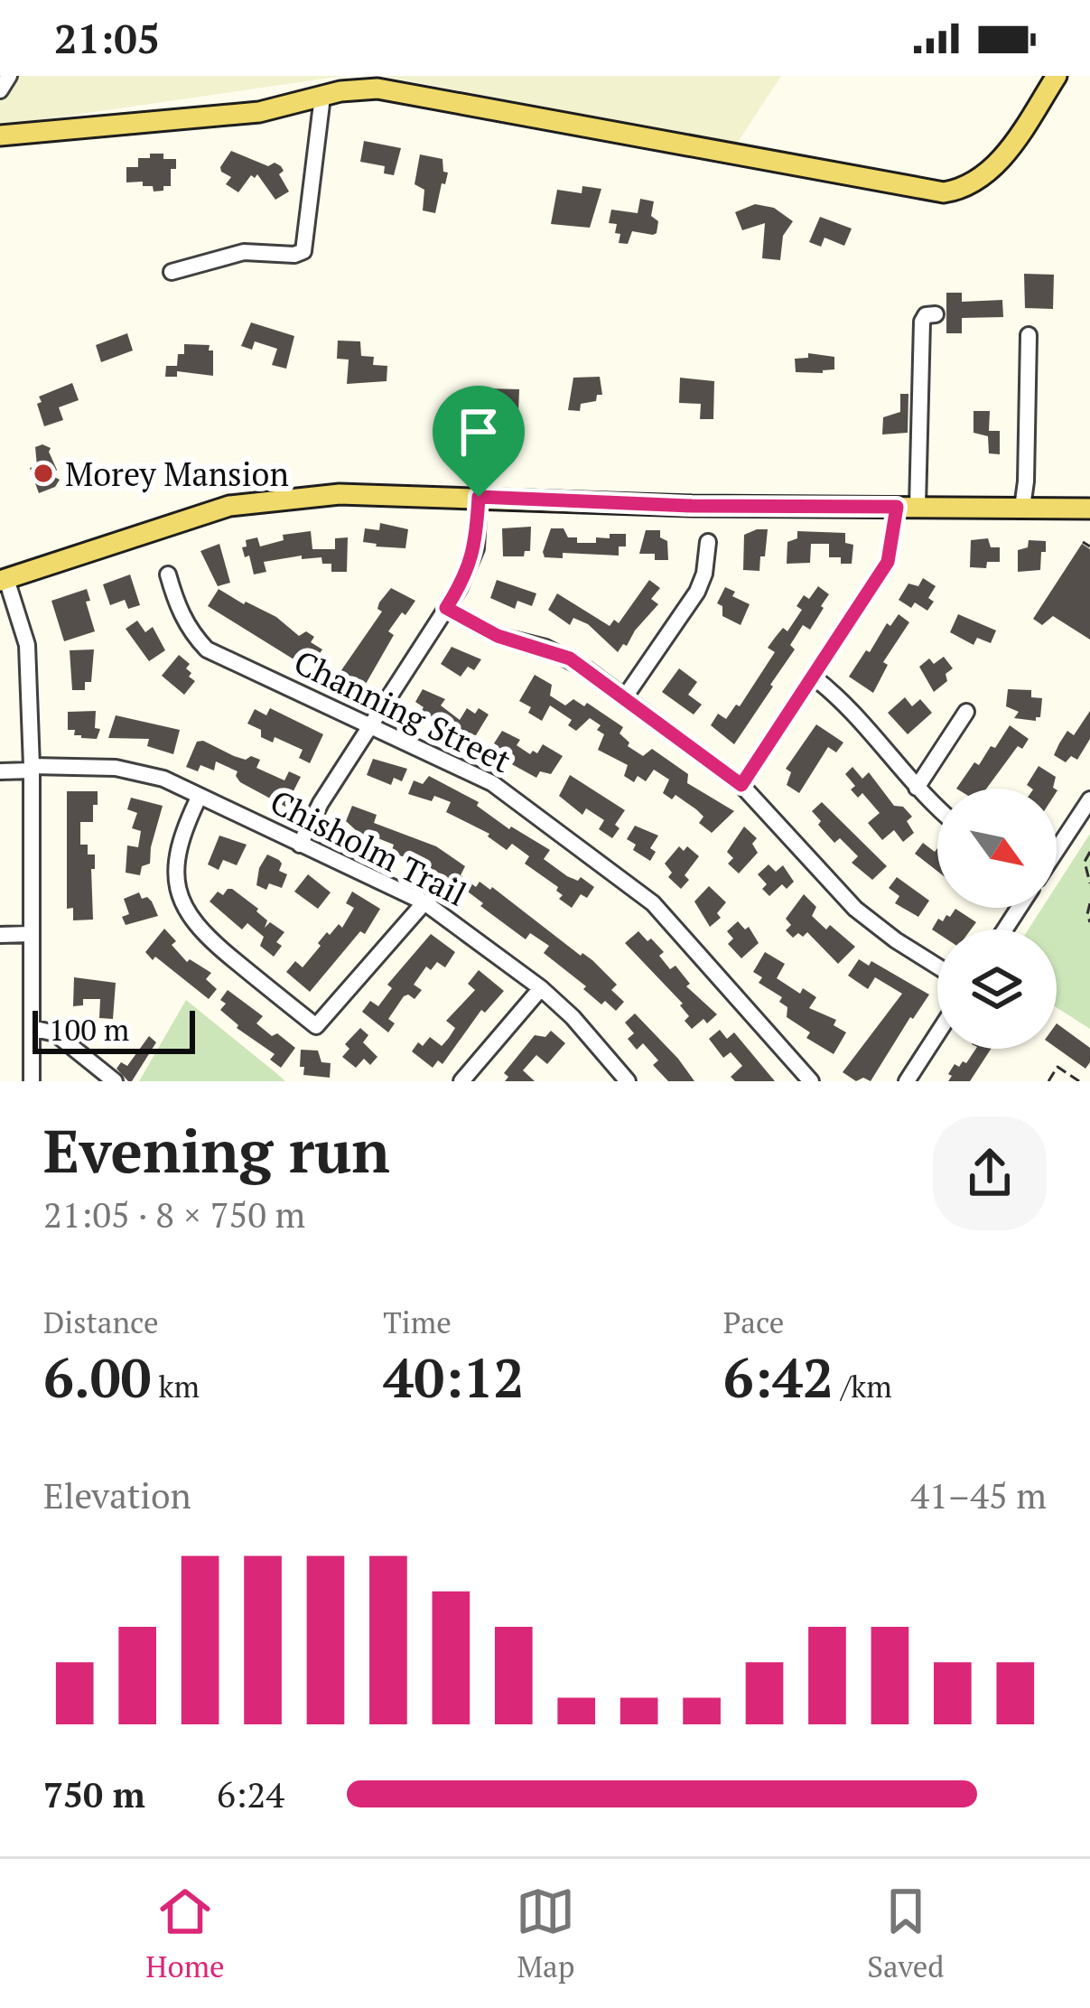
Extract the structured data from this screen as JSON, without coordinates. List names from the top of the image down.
{
  "streets": {
    "street": ["Channing Street", "Chisholm Trail"]
  },
  "places": ["Morey Mansion"],
  "scale_bar": "100 m",
  "north": "bottom right",
  "page": {
    "status": "21:05",
    "scale": "100 m",
    "heading": ["Evening run", "21:05 · 8 × 750 m"],
    "stats": [
      ["Distance", "6.00 km"],
      ["Time", "40:12"],
      ["Pace", "6:42 /km"]
    ],
    "chart": ["Elevation", "41–45 m"],
    "list": [
      {
        "name": "750 m",
        "note": "6:24"
      }
    ],
    "tabs": ["Home", "Map", "Saved"]
  }
}
